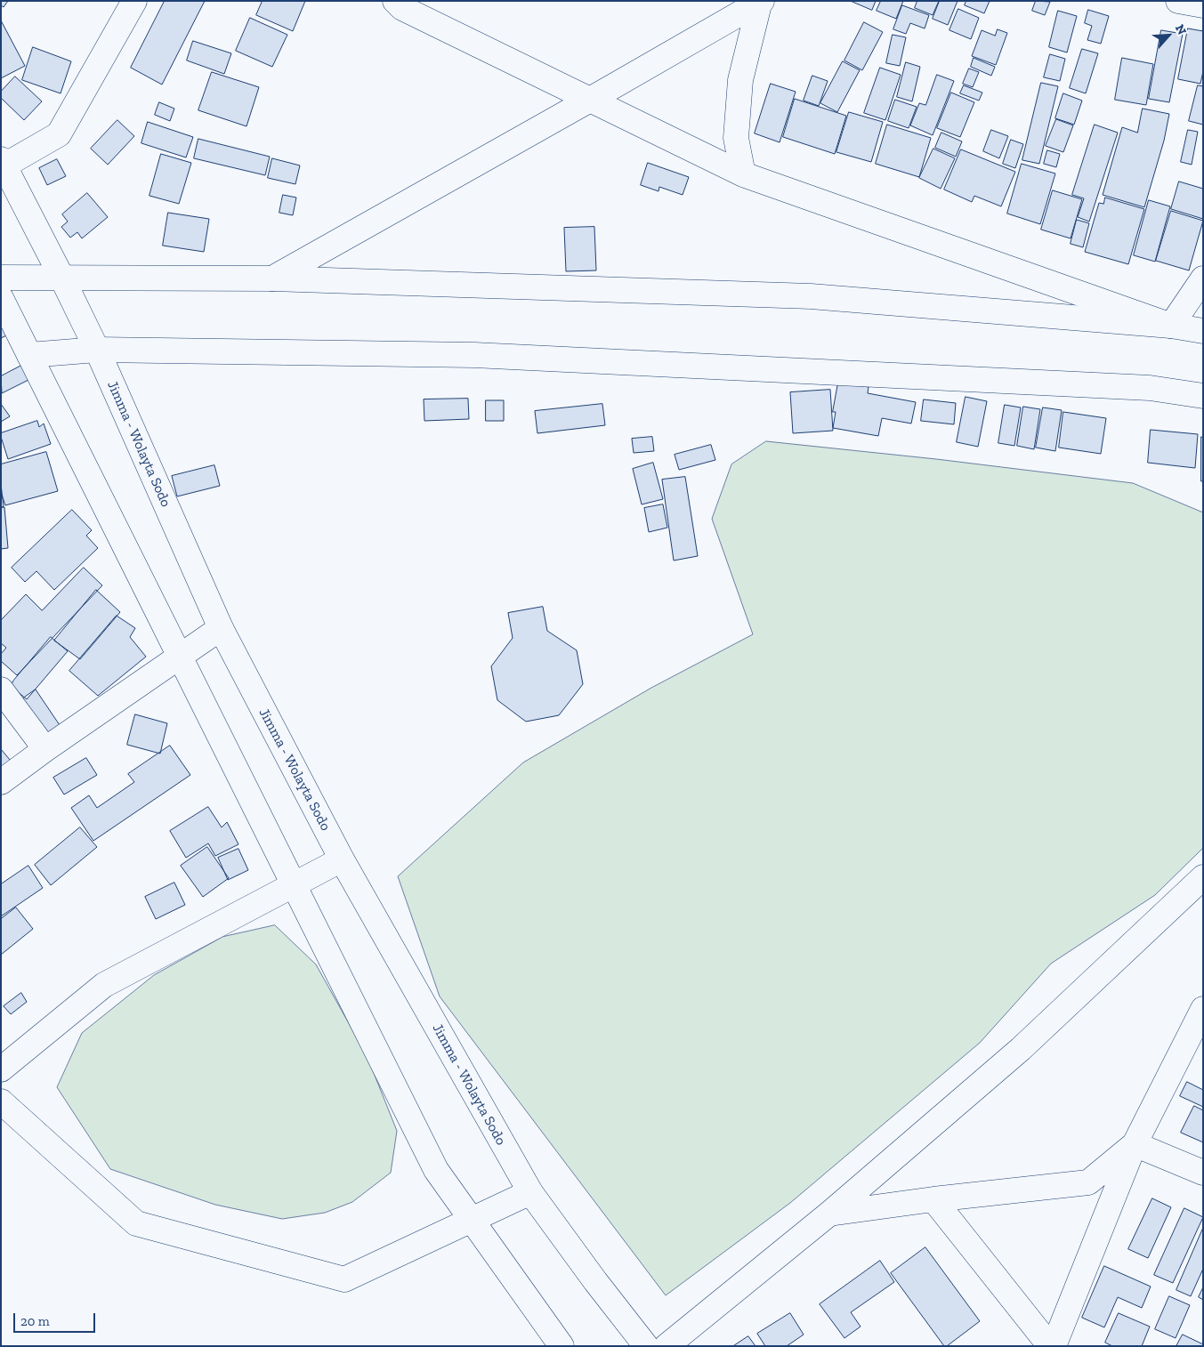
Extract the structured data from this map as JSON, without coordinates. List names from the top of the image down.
{
  "streets": {
    "main road": ["Jimma - Wolayta Sodo"]
  },
  "scale_bar": "20 m",
  "north": "top right"
}
